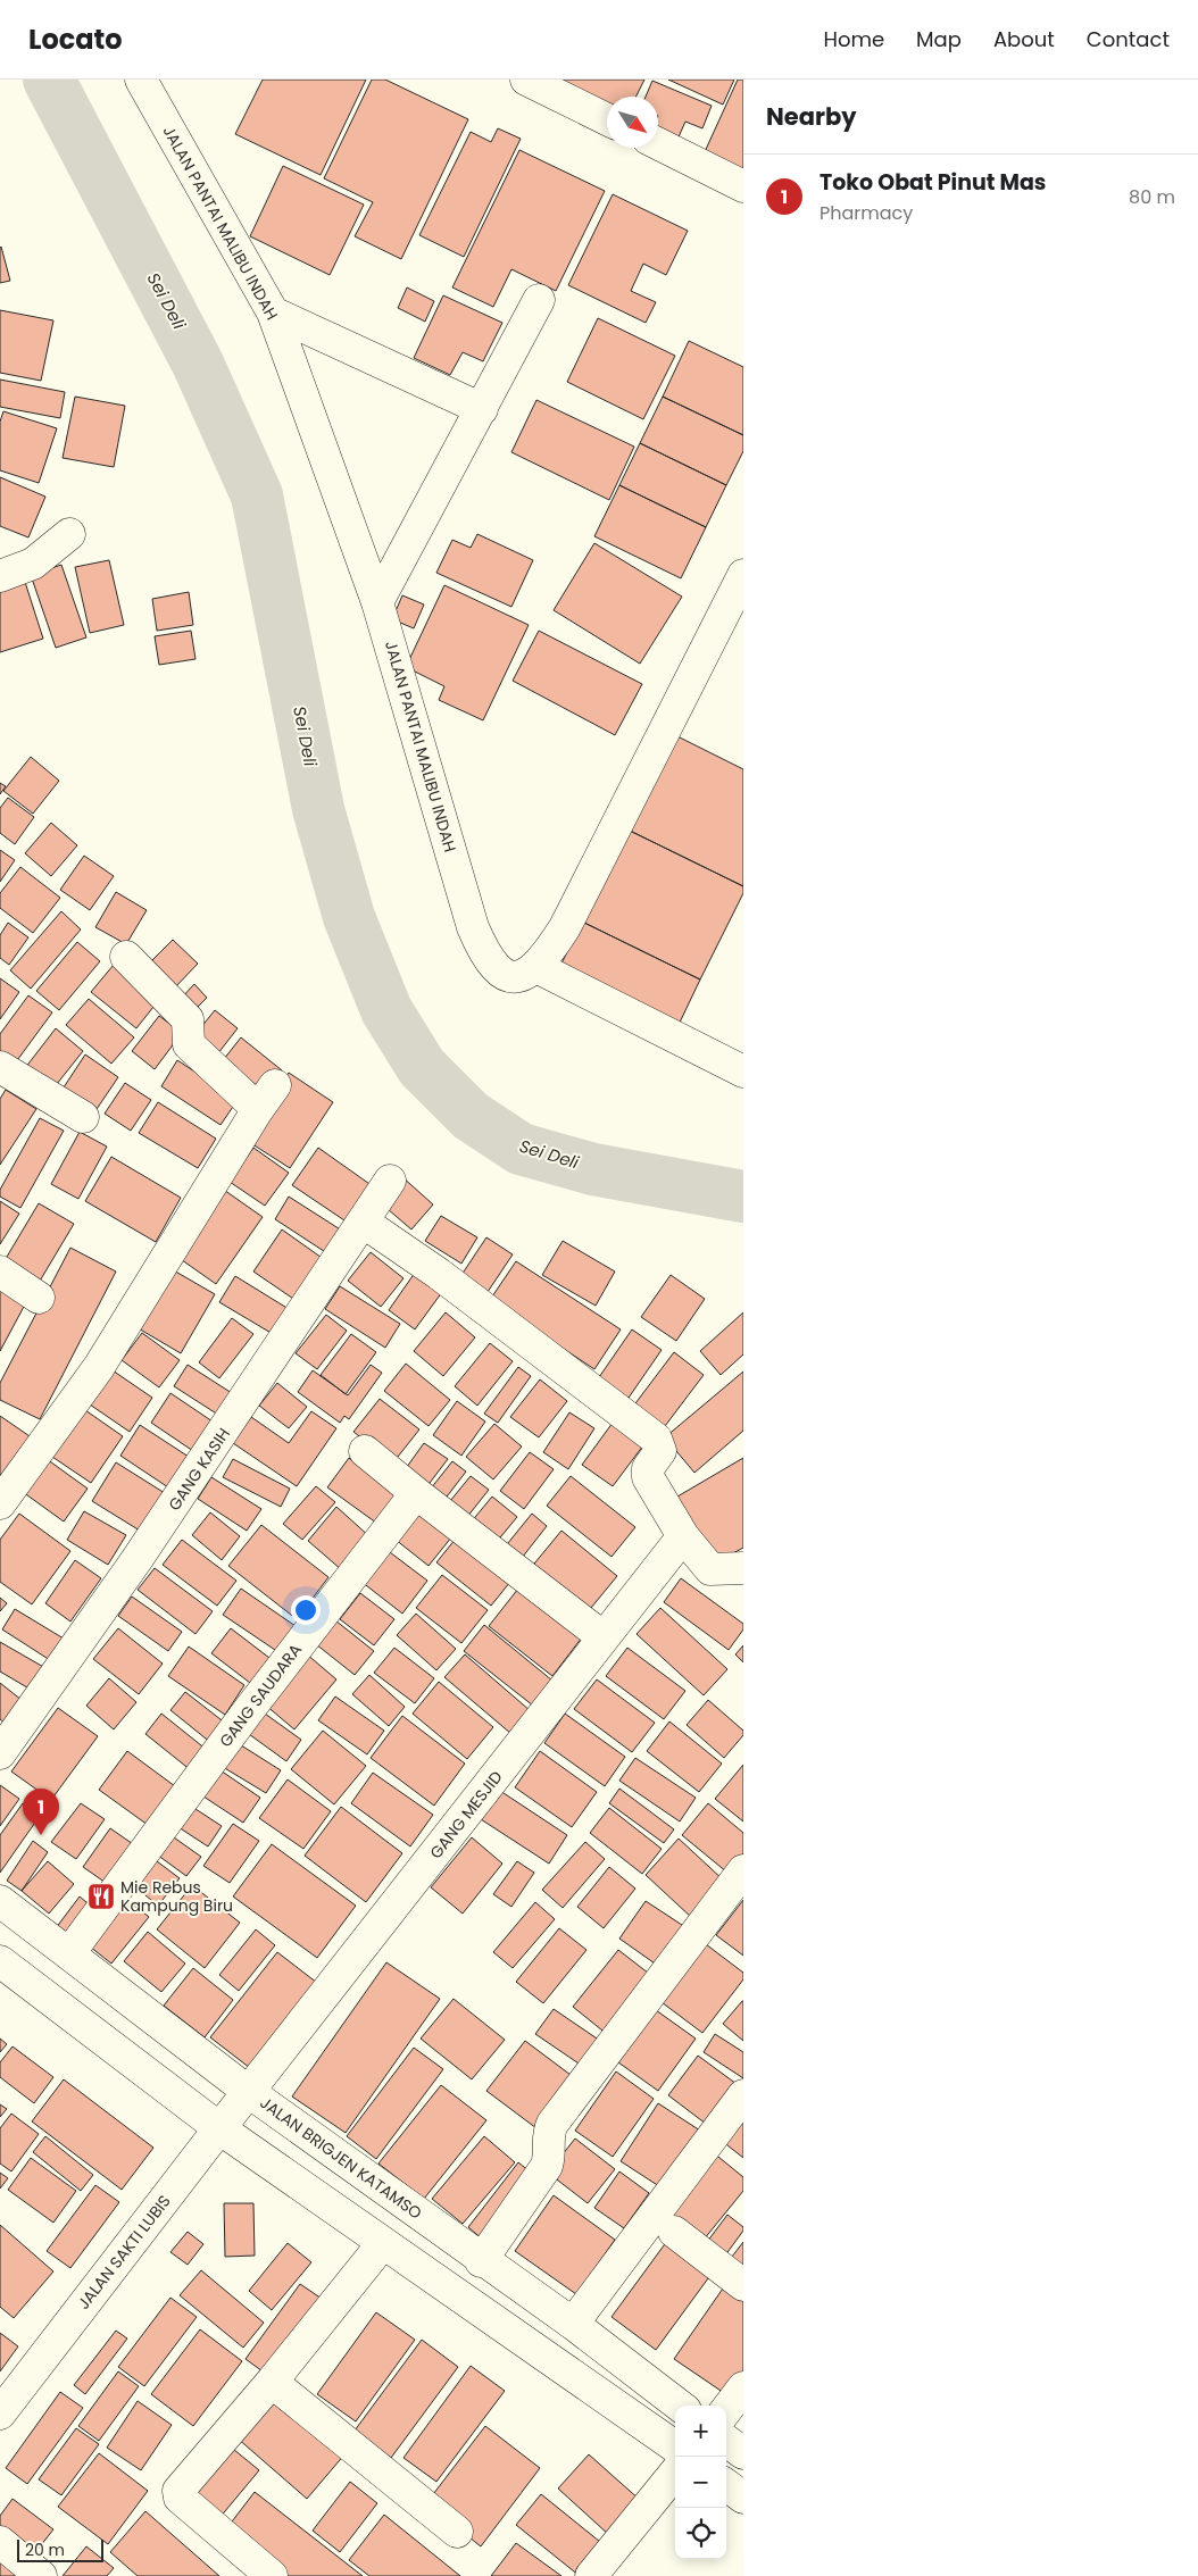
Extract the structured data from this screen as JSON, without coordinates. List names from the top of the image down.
{
  "streets": {
    "street": [
      "JALAN PANTAI MALIBU INDAH",
      "GANG KASIH",
      "GANG SAUDARA",
      "GANG MESJID",
      "JALAN BRIGJEN KATAMSO",
      "JALAN SAKTI LUBIS"
    ]
  },
  "crossings": [
    ["GANG SAUDARA", "JALAN BRIGJEN KATAMSO"],
    ["GANG MESJID", "JALAN BRIGJEN KATAMSO"],
    ["GANG MESJID", "JALAN SAKTI LUBIS"],
    ["JALAN BRIGJEN KATAMSO", "JALAN SAKTI LUBIS"]
  ],
  "water": ["Sei Deli"],
  "places": {
    "restaurant": ["Mie Rebus Kampung Biru"]
  },
  "scale_bar": "20 m",
  "north": "bottom right",
  "page": {
    "header": "Locato",
    "nav": [
      "Home",
      "Map",
      "About",
      "Contact"
    ],
    "heading": "Nearby",
    "list": [
      {
        "mark": "1",
        "name": "Toko Obat Pinut Mas",
        "note": "Pharmacy",
        "value": "80 m"
      }
    ],
    "pins": "1",
    "map_buttons": ["+", "−"],
    "scale": "20 m"
  }
}
